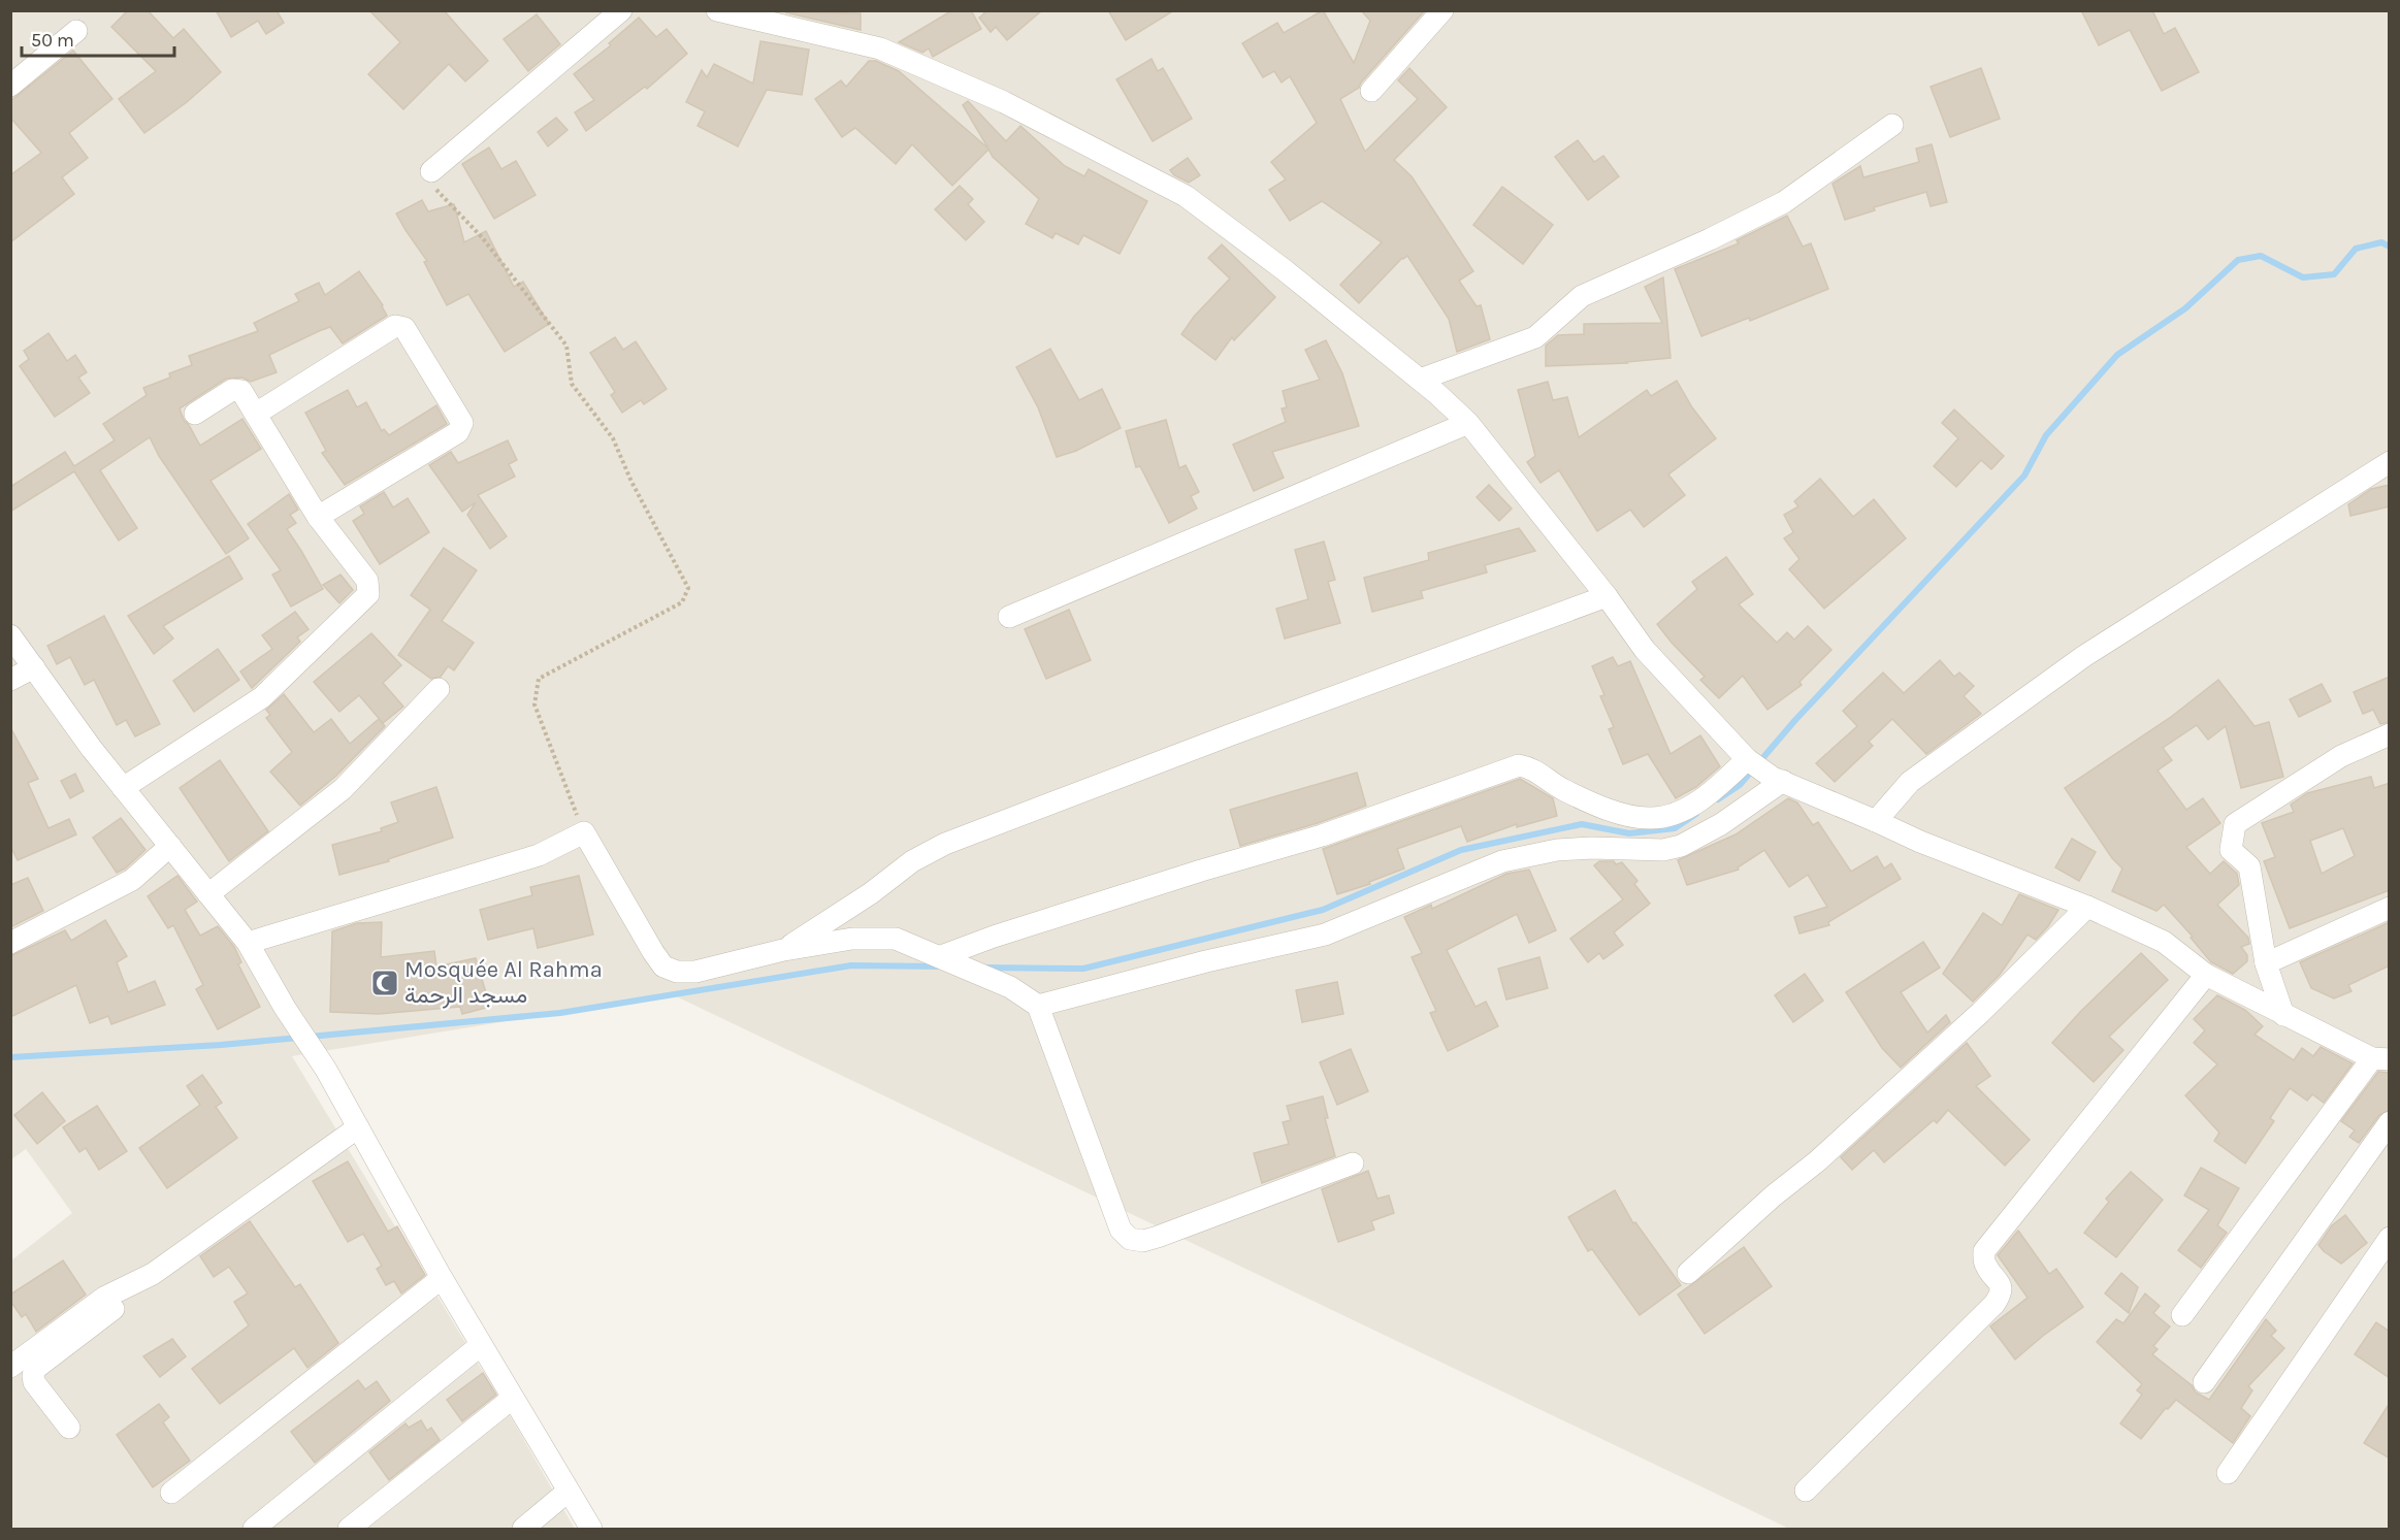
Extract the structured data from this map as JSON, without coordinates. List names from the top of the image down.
{
  "places": {
    "mosque": ["Mosquée Al Rahma مسجد الرحمة"]
  },
  "scale_bar": "50 m"
}
